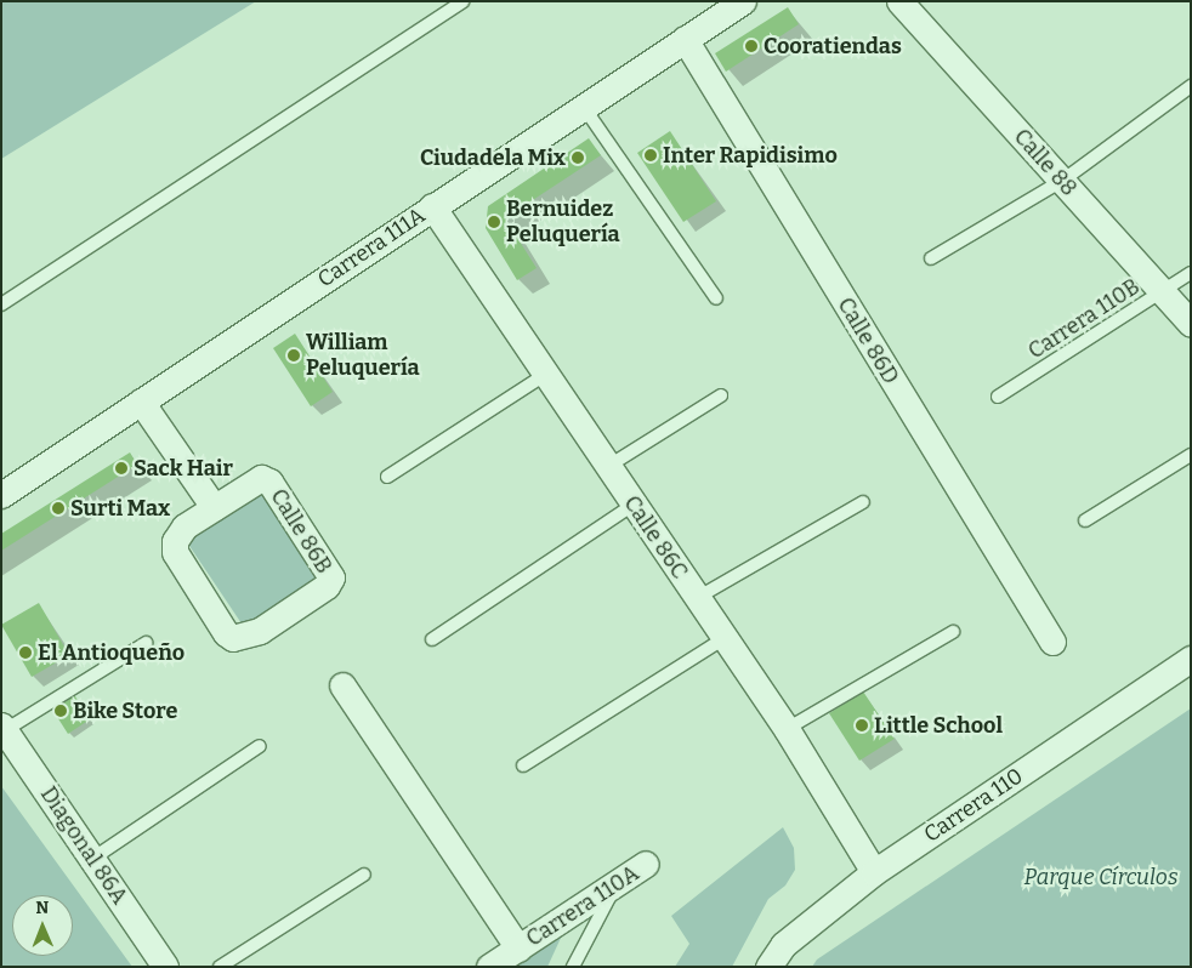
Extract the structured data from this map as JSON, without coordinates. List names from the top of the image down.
{
  "streets": {
    "street": [
      "Calle 88",
      "Carrera 111A",
      "Calle 86D",
      "Calle 86B",
      "Calle 86C",
      "Carrera 110",
      "Diagonal 86A",
      "Carrera 110A"
    ],
    "lane": ["Carrera 110B"]
  },
  "crossings": [
    ["Calle 88", "Carrera 110B"],
    ["Carrera 111A", "Calle 86D"],
    ["Carrera 111A", "Calle 86C"],
    ["Calle 86C", "Carrera 110"]
  ],
  "parks": ["Parque Círculos"],
  "places": [
    "Cooratiendas",
    "Inter Rapidisimo",
    "Ciudadela Mix",
    "Bernuidez Peluquería",
    "William Peluquería",
    "Sack Hair",
    "Surti Max",
    "El Antioqueño",
    "Bike Store",
    "Little School"
  ],
  "north": "top"
}
